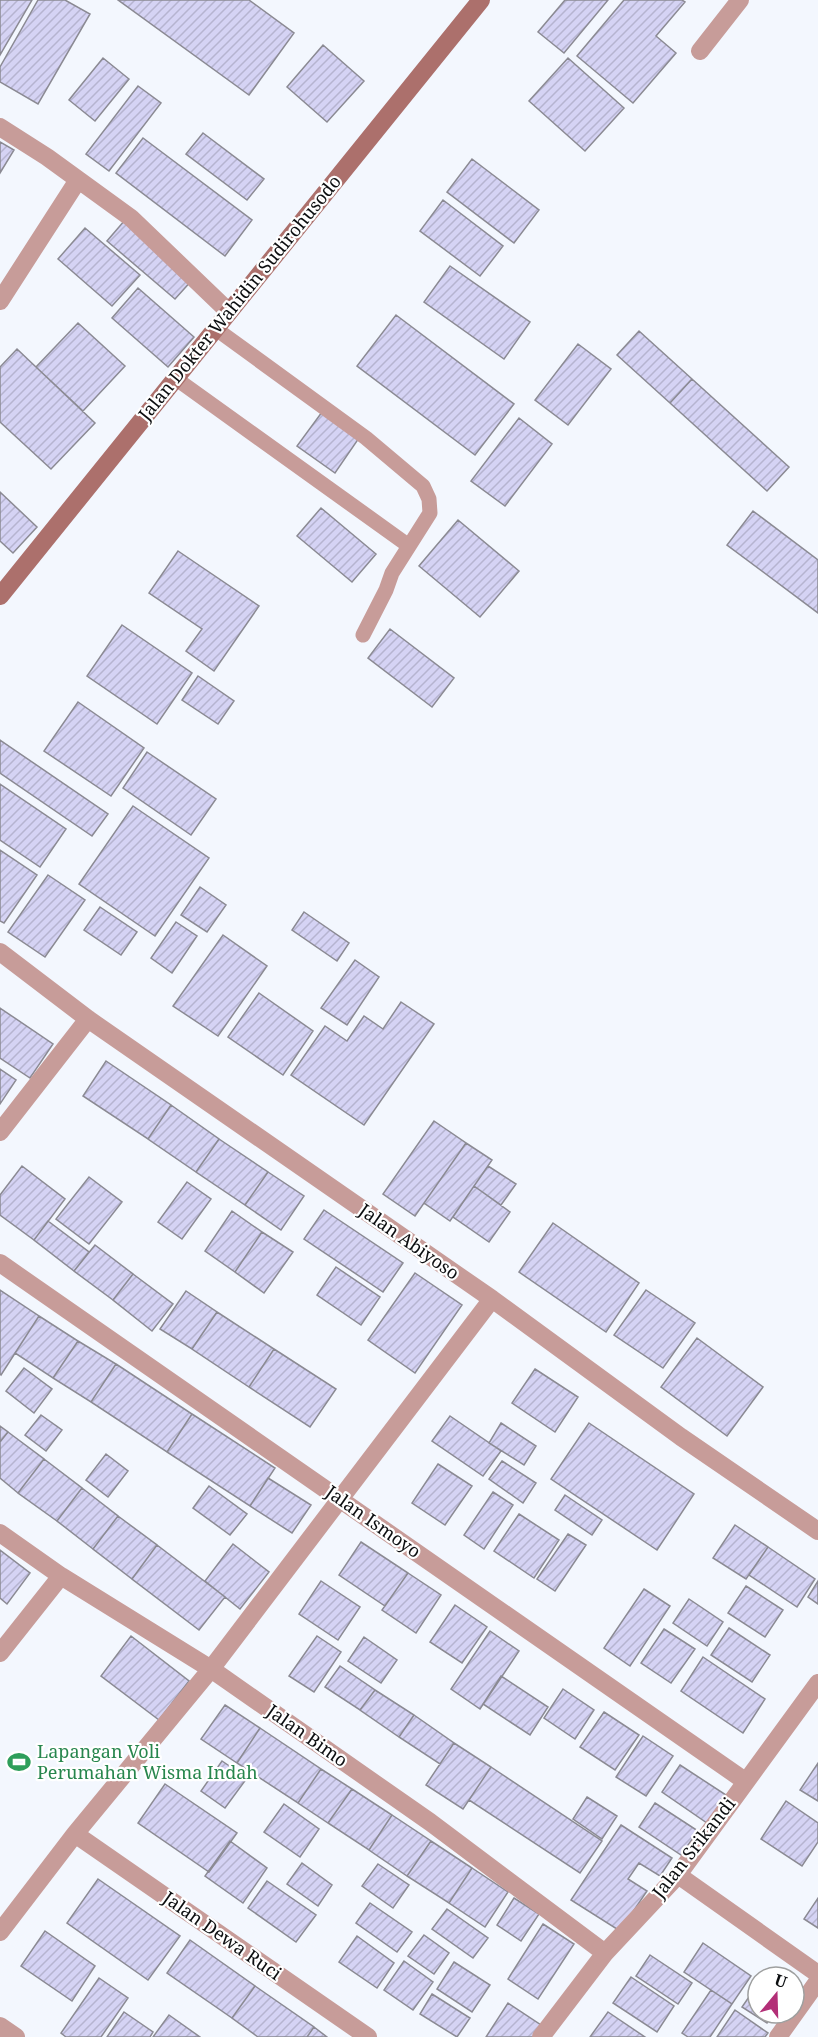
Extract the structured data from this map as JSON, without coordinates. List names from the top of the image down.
{
  "streets": {
    "main road": ["Jalan Dokter Wahidin Sudirohusodo"],
    "street": [
      "Jalan Abiyoso",
      "Jalan Ismoyo",
      "Jalan Bimo",
      "Jalan Srikandi",
      "Jalan Dewa Ruci"
    ]
  },
  "crossings": [
    ["Jalan Ismoyo", "Jalan Srikandi"],
    ["Jalan Bimo", "Jalan Srikandi"]
  ],
  "places": {
    "sports": ["Lapangan Voli Perumahan Wisma Indah"]
  },
  "north": "top"
}
